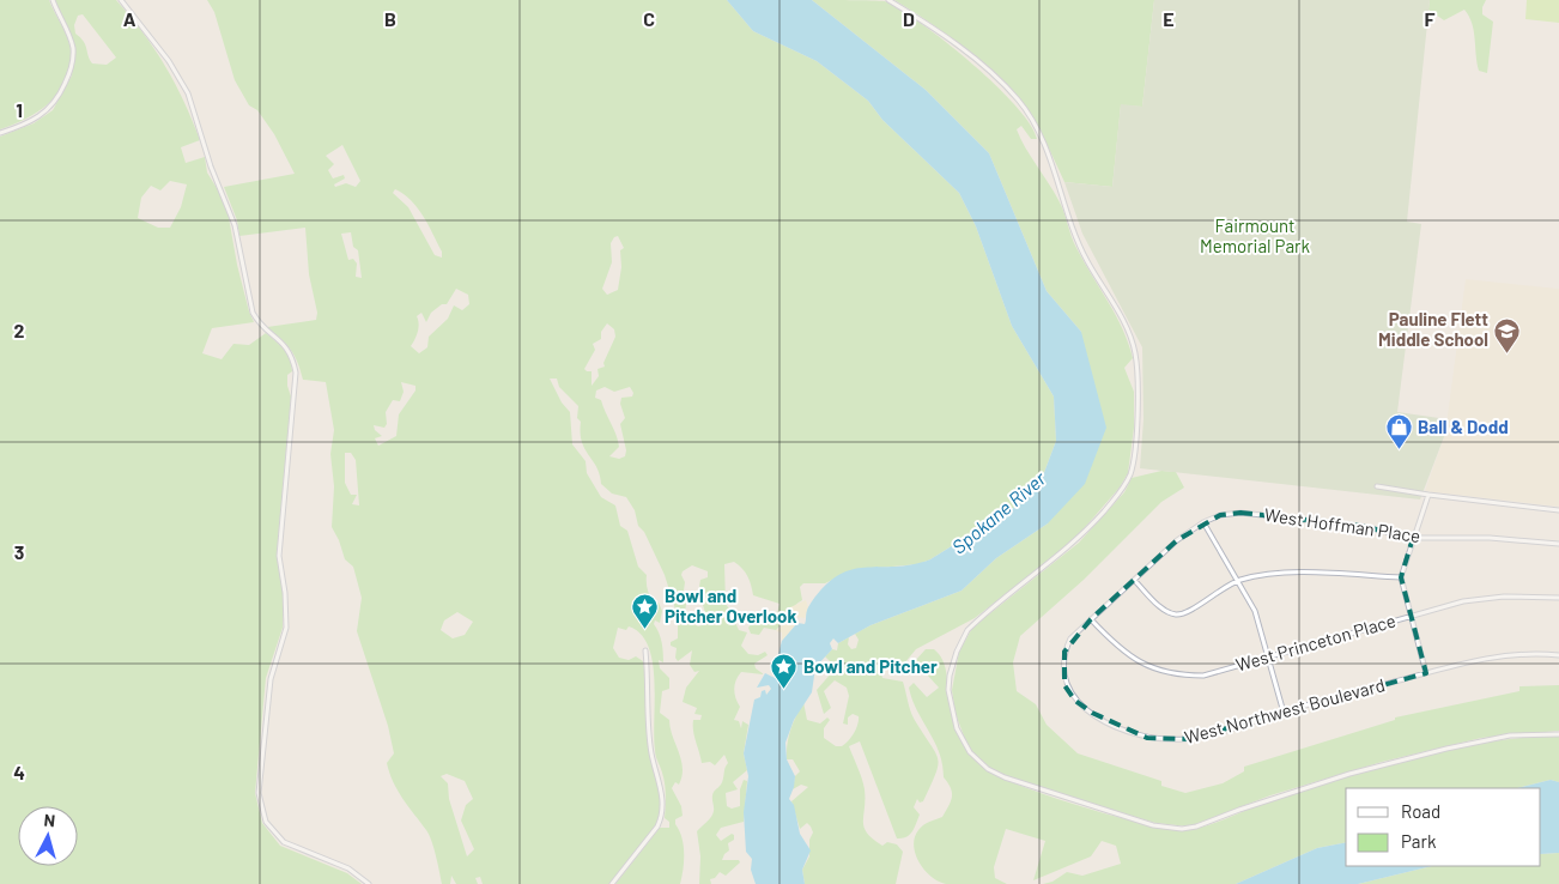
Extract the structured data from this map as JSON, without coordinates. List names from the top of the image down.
{
  "streets": {
    "street": ["West Hoffman Place", "West Princeton Place", "West Northwest Boulevard"]
  },
  "crossings": [
    ["West Hoffman Place", "West Princeton Place"],
    ["West Hoffman Place", "West Northwest Boulevard"],
    ["West Princeton Place", "West Northwest Boulevard"]
  ],
  "water": ["Spokane River"],
  "parks": ["Fairmount Memorial Park"],
  "places": {
    "school or university": ["Pauline Flett Middle School"],
    "shop": ["Ball & Dodd"],
    "place": ["Bowl and Pitcher Overlook", "Bowl and Pitcher"]
  },
  "legend": ["Road", "Park"],
  "north": "top",
  "grid": {
    "columns": [
      "A",
      "B",
      "C",
      "D",
      "E",
      "F"
    ],
    "rows": [
      "1",
      "2",
      "3",
      "4"
    ]
  }
}
